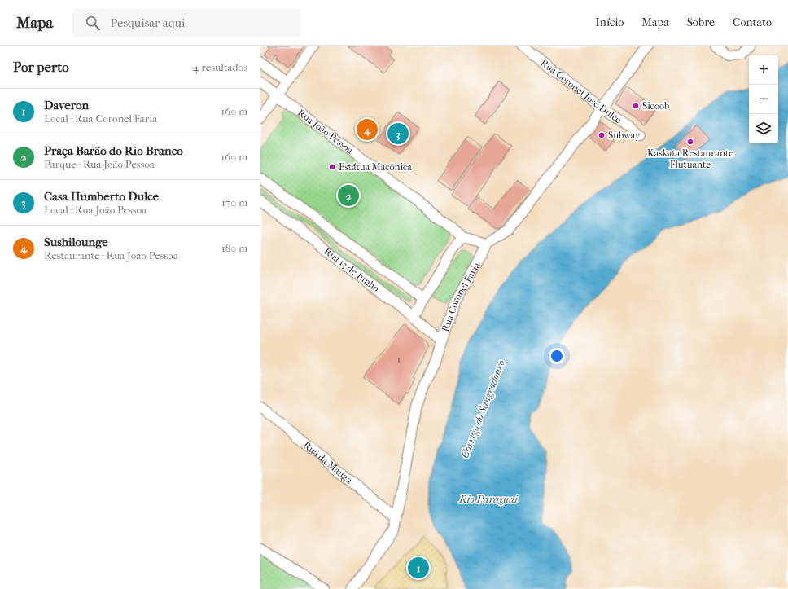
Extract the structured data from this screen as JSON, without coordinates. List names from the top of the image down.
{
  "streets": {
    "street": [
      "Rua Coronel José Dulce",
      "Rua João Pessoa",
      "Rua 13 de Junho",
      "Rua Coronel Faria",
      "Rua da Manga"
    ]
  },
  "crossings": [
    ["Rua João Pessoa", "Rua Coronel Faria"],
    ["Rua 13 de Junho", "Rua Coronel Faria"],
    ["Rua Coronel Faria", "Rua da Manga"]
  ],
  "water": ["Corrego do Sangradouro", "Rio Paraguai"],
  "places": [
    "Sicoob",
    "Subway",
    "Kaskata Restaurante Flutuante",
    "Estátua Macônica"
  ],
  "house_numbers": ["1"],
  "page": {
    "header": "Mapa",
    "search": "Pesquisar aqui",
    "nav": [
      "Início",
      "Mapa",
      "Sobre",
      "Contato"
    ],
    "heading": ["Por perto", "4 resultados"],
    "map_buttons": ["+", "−"],
    "list": [
      {
        "mark": "1",
        "name": "Daveron",
        "note": "Local · Rua Coronel Faria",
        "value": "160 m"
      },
      {
        "mark": "2",
        "name": "Praça Barão do Rio Branco",
        "note": "Parque · Rua João Pessoa",
        "value": "160 m"
      },
      {
        "mark": "3",
        "name": "Casa Humberto Dulce",
        "note": "Local · Rua João Pessoa",
        "value": "170 m"
      },
      {
        "mark": "4",
        "name": "Sushilounge",
        "note": "Restaurante · Rua João Pessoa",
        "value": "180 m"
      }
    ],
    "pins": [
      "4",
      "3",
      "2",
      "1"
    ]
  }
}
